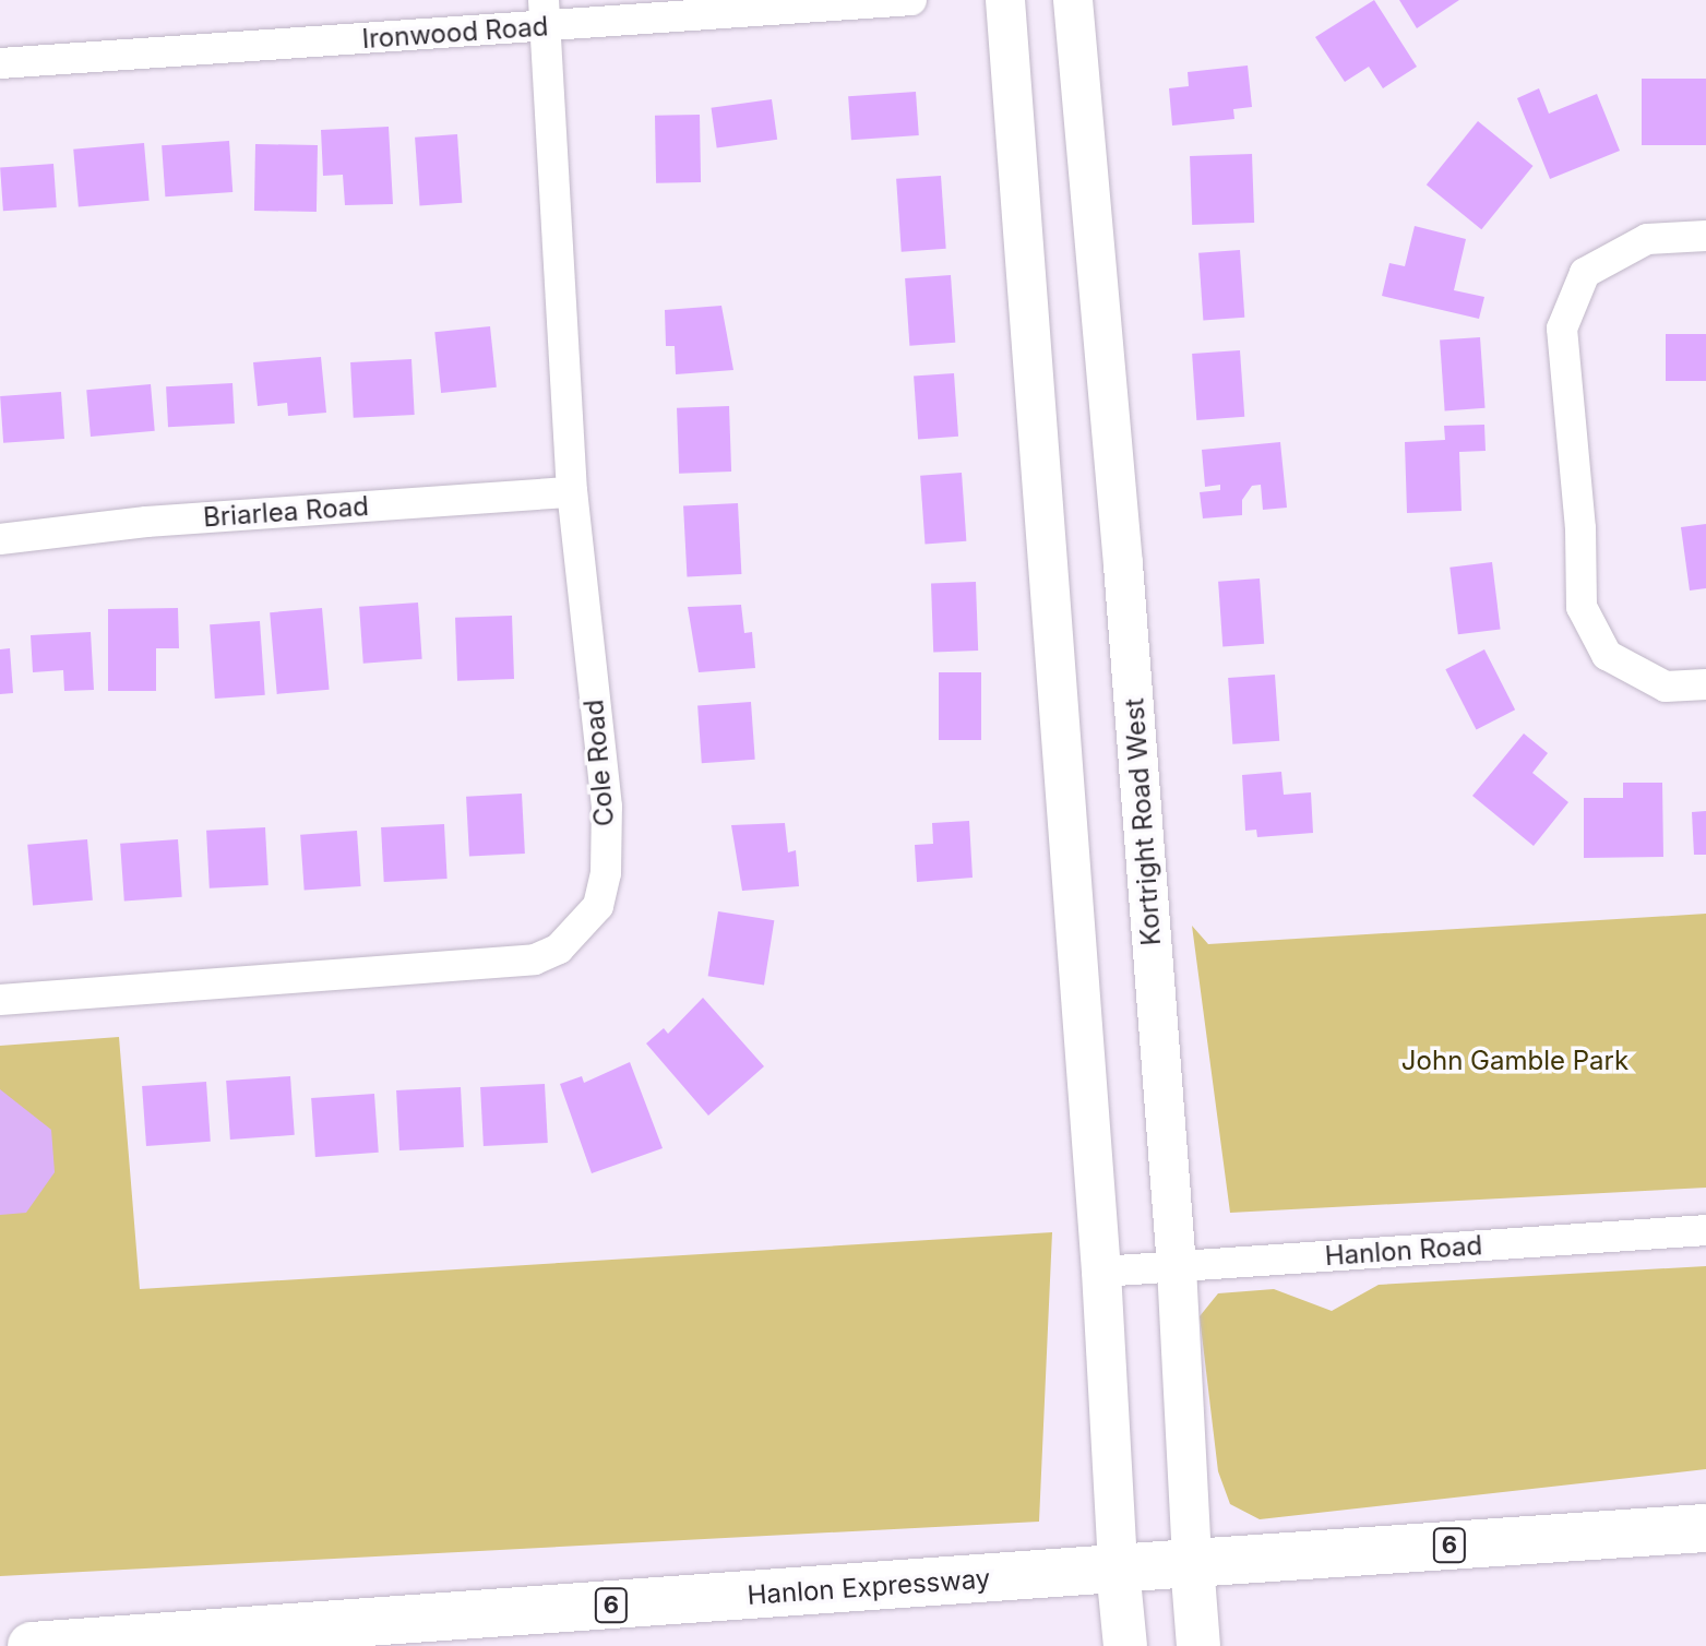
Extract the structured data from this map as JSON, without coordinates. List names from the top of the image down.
{
  "streets": {
    "highway": ["6", "Hanlon Expressway"],
    "main road": ["Kortright Road West"],
    "street": [
      "Ironwood Road",
      "Briarlea Road",
      "Cole Road",
      "Hanlon Road"
    ]
  },
  "crossings": [
    ["Ironwood Road", "Cole Road"],
    ["Briarlea Road", "Cole Road"],
    ["Kortright Road West", "Hanlon Road"],
    ["Kortright Road West", "Hanlon Expressway"]
  ],
  "parks": ["John Gamble Park"]
}
